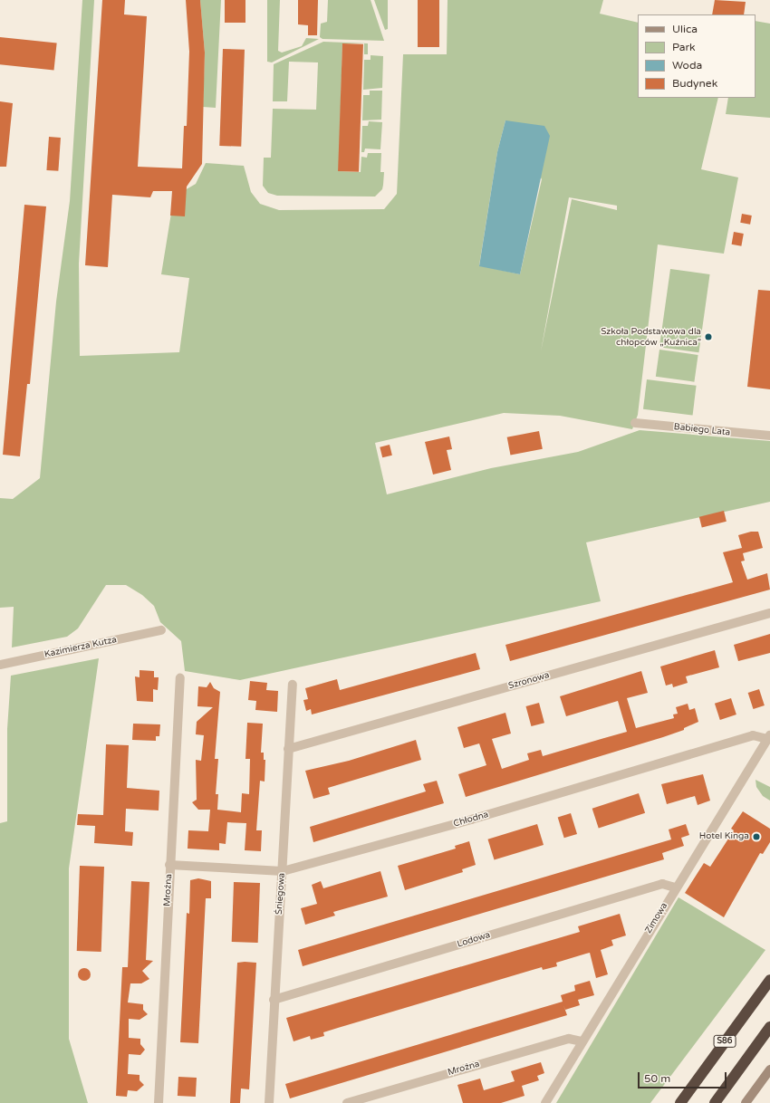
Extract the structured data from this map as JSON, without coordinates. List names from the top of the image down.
{
  "streets": {
    "highway": ["S86"],
    "street": [
      "Babiego Lata",
      "Kazimierza Kutza",
      "Szronowa",
      "Chłodna",
      "Mroźna",
      "Śniegowa",
      "Zimowa",
      "Lodowa"
    ]
  },
  "crossings": [
    ["Szronowa", "Śniegowa"],
    ["Chłodna", "Mroźna"],
    ["Chłodna", "Śniegowa"],
    ["Chłodna", "Zimowa"],
    ["Mroźna", "Zimowa"],
    ["Śniegowa", "Lodowa"],
    ["Zimowa", "Lodowa"]
  ],
  "places": ["Szkoła Podstawowa dla chłopców „Kuźnica”", "Hotel Kinga"],
  "legend": [
    "Ulica",
    "Park",
    "Woda",
    "Budynek"
  ],
  "scale_bar": "50 m"
}
